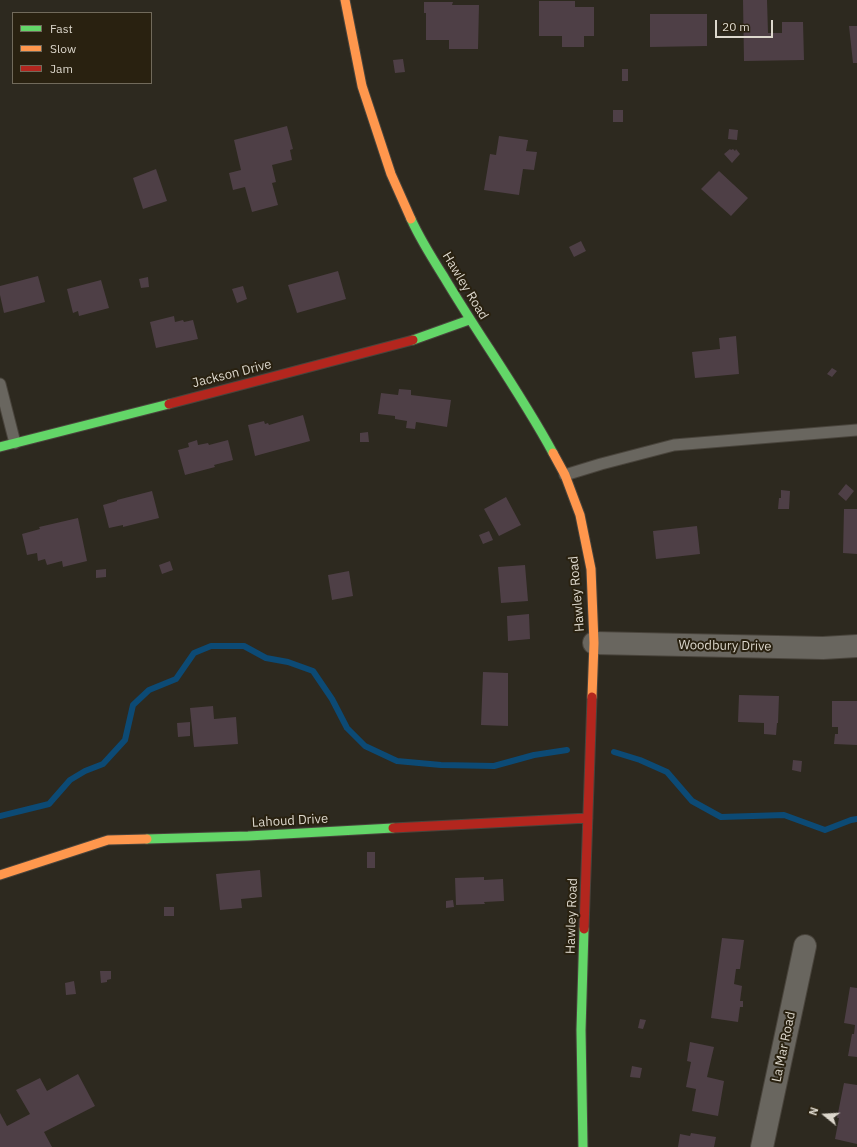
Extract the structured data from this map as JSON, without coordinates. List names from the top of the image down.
{
  "streets": {
    "street": [
      "Hawley Road",
      "Jackson Drive",
      "Woodbury Drive",
      "Lahoud Drive",
      "La Mar Road"
    ]
  },
  "crossings": [
    ["Hawley Road", "Jackson Drive"],
    ["Hawley Road", "Woodbury Drive"],
    ["Hawley Road", "Lahoud Drive"]
  ],
  "legend": ["Fast", "Slow", "Jam"],
  "scale_bar": "20 m",
  "north": "left"
}
